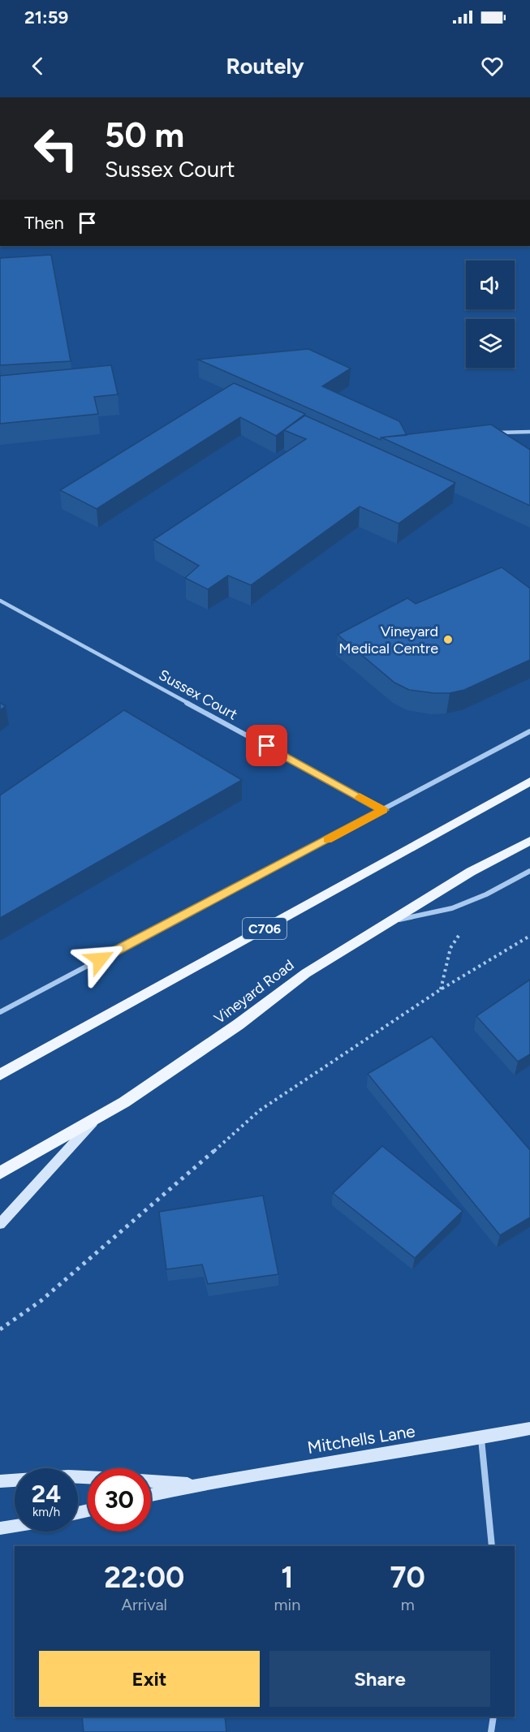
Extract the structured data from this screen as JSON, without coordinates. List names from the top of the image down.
{
  "streets": {
    "main road": ["C706", "Vineyard Road"],
    "street": ["Sussex Court", "Mitchells Lane"]
  },
  "places": ["Vineyard Medical Centre"],
  "page": {
    "status": "21:59",
    "header": "Routely",
    "turn": ["50 m", "Sussex Court"],
    "then": "Then",
    "speed": "24 km/h",
    "limit": "30",
    "eta": [
      "22:00",
      "Arrival",
      "1",
      "min",
      "70",
      "m"
    ],
    "buttons": ["Exit", "Share"]
  }
}
